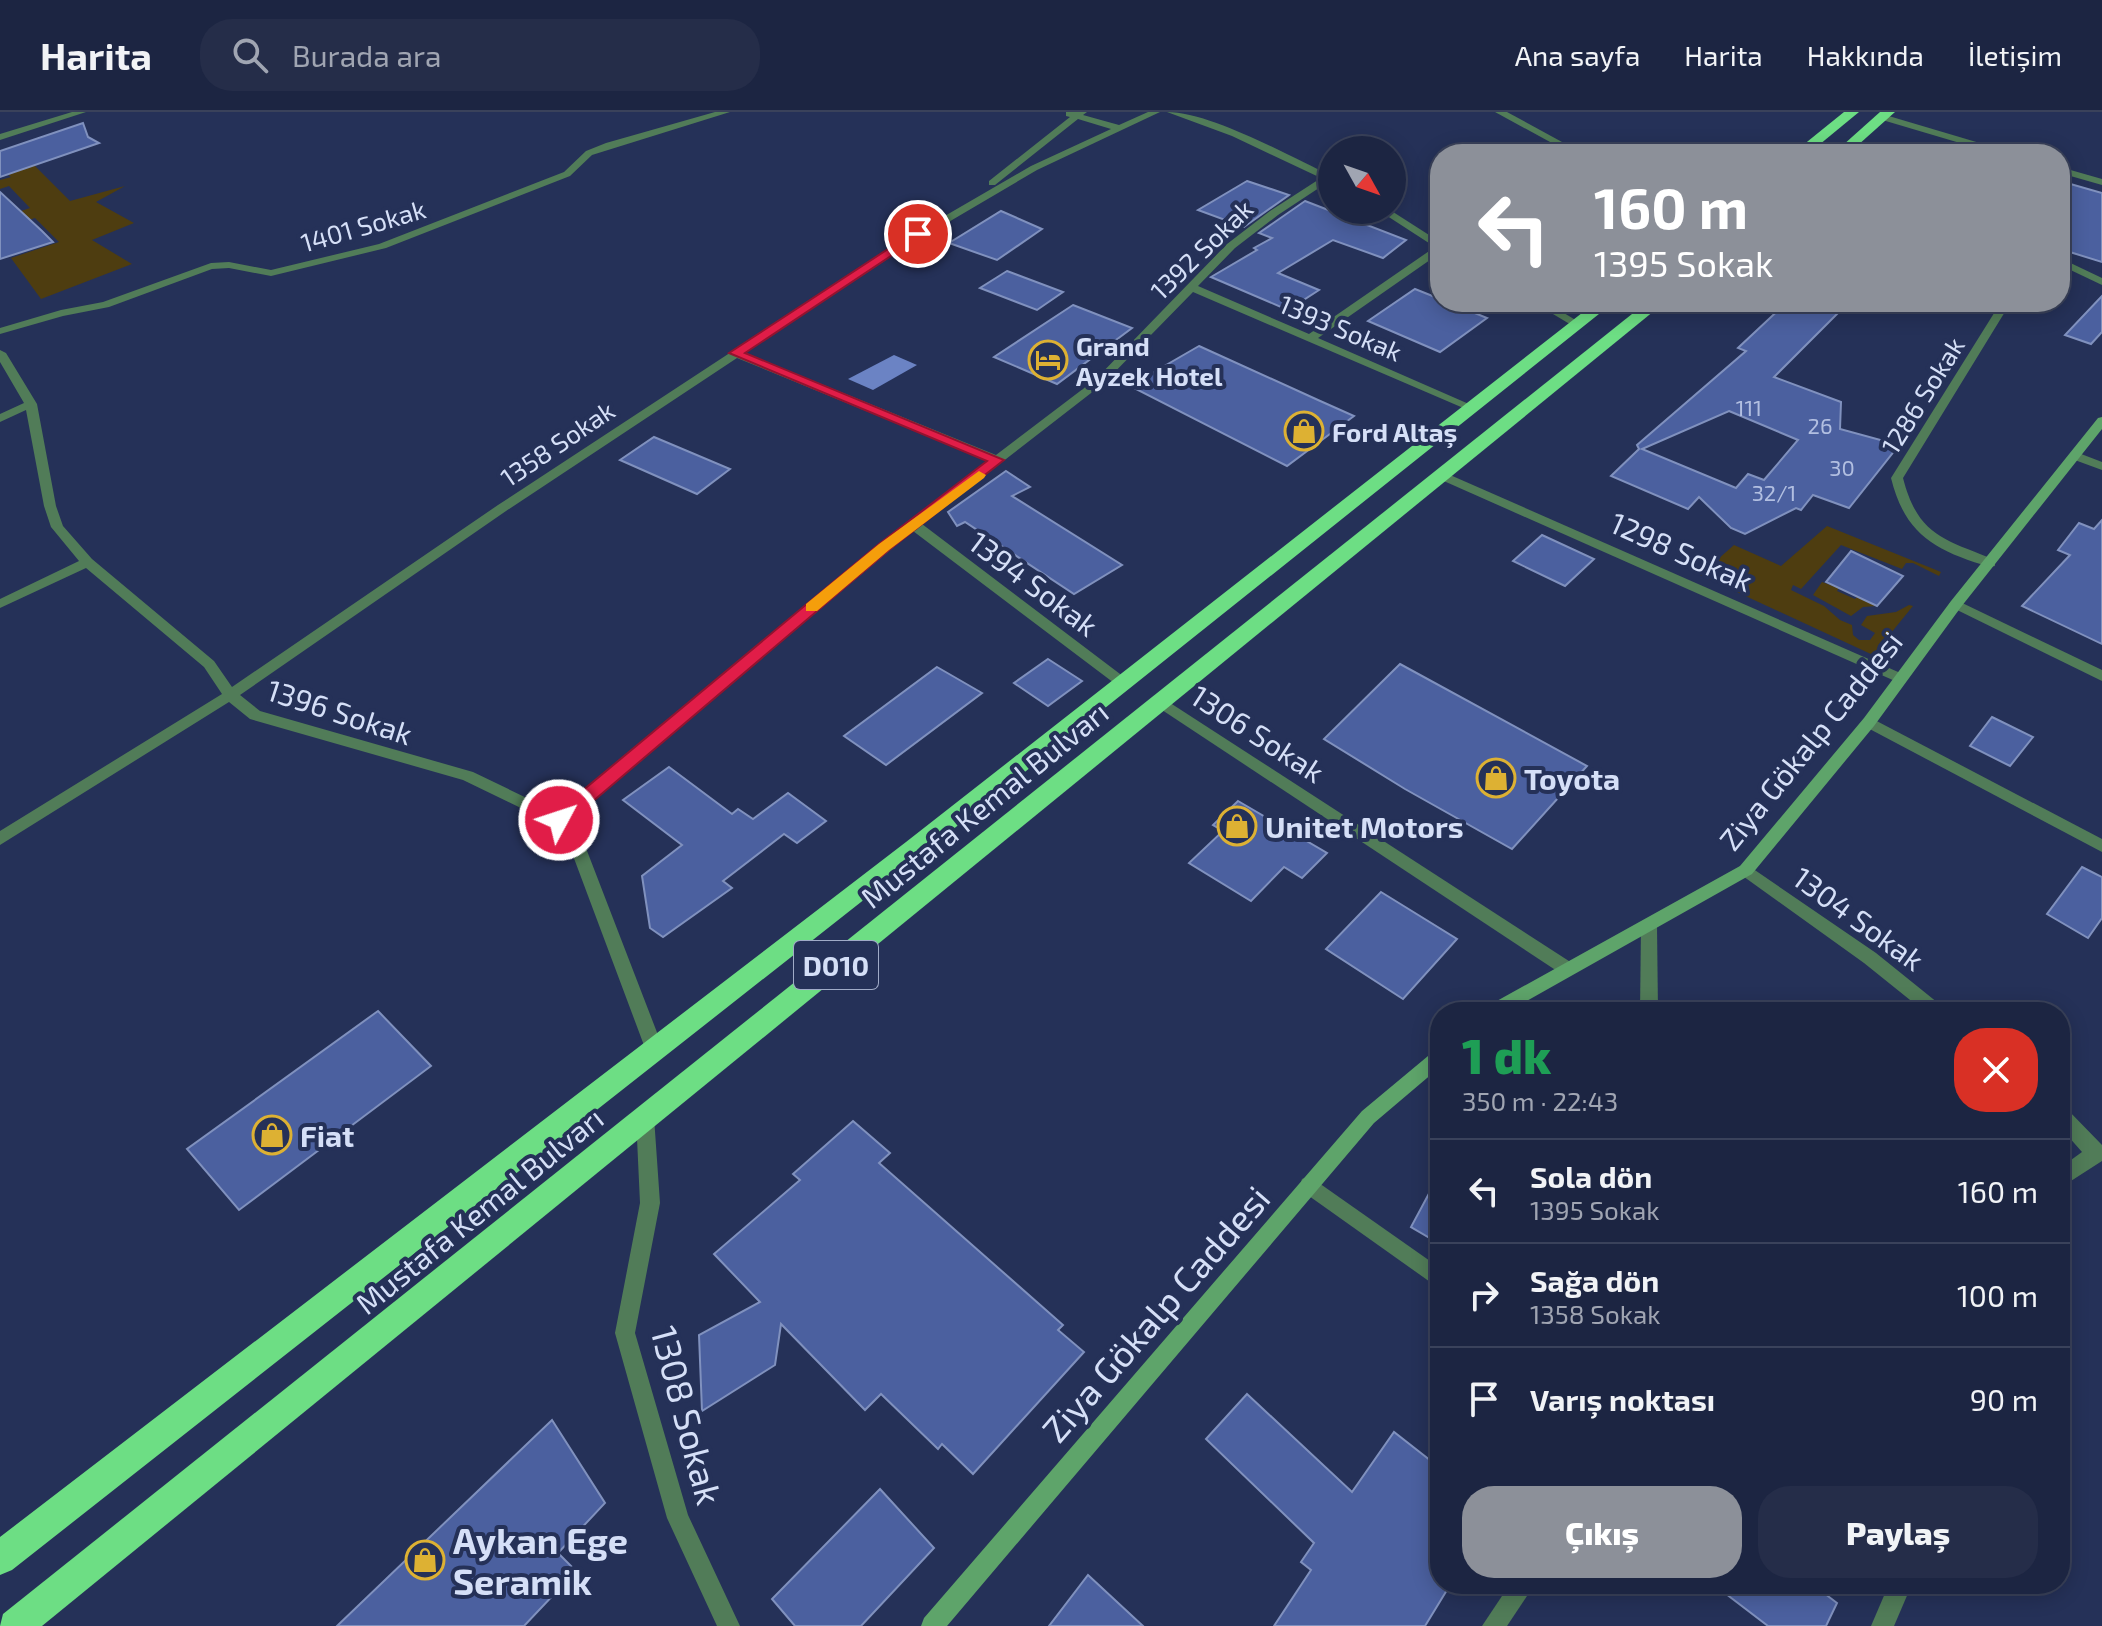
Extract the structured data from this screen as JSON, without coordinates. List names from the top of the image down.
{
  "streets": {
    "highway": ["Mustafa Kemal Bulvarı", "D010"],
    "street": [
      "1401 Sokak",
      "1392 Sokak",
      "1393 Sokak",
      "1286 Sokak",
      "1358 Sokak",
      "1298 Sokak",
      "1394 Sokak",
      "1396 Sokak",
      "1306 Sokak",
      "Ziya Gökalp Caddesi",
      "1304 Sokak",
      "1308 Sokak"
    ]
  },
  "crossings": [
    ["1392 Sokak", "1393 Sokak"],
    ["1392 Sokak", "1394 Sokak"],
    ["1392 Sokak", "1396 Sokak"],
    ["1393 Sokak", "Mustafa Kemal Bulvarı"],
    ["1286 Sokak", "Ziya Gökalp Caddesi"],
    ["1358 Sokak", "1396 Sokak"],
    ["1298 Sokak", "Ziya Gökalp Caddesi"],
    ["1298 Sokak", "Mustafa Kemal Bulvarı"],
    ["1394 Sokak", "Mustafa Kemal Bulvarı"],
    ["1396 Sokak", "Mustafa Kemal Bulvarı"],
    ["1306 Sokak", "Ziya Gökalp Caddesi"],
    ["1306 Sokak", "Mustafa Kemal Bulvarı"],
    ["Ziya Gökalp Caddesi", "1304 Sokak"],
    ["Mustafa Kemal Bulvarı", "1308 Sokak"]
  ],
  "places": {
    "hotel": ["Grand Ayzek Hotel"],
    "shop": [
      "Ford Altaş",
      "Toyota",
      "Unitet Motors",
      "Fiat",
      "Aykan Ege Seramik"
    ]
  },
  "house_numbers": [
    "111",
    "26",
    "30",
    "32/1"
  ],
  "north": "bottom right",
  "page": {
    "header": "Harita",
    "search": "Burada ara",
    "nav": [
      "Ana sayfa",
      "Harita",
      "Hakkında",
      "İletişim"
    ],
    "turn": ["160 m", "1395 Sokak"],
    "heading": ["1 dk", "350 m · 22:43"],
    "list": [
      {
        "name": "Sola dön",
        "note": "1395 Sokak",
        "value": "160 m"
      },
      {
        "name": "Sağa dön",
        "note": "1358 Sokak",
        "value": "100 m"
      },
      {
        "name": "Varış noktası",
        "value": "90 m"
      }
    ],
    "buttons": ["Çıkış", "Paylaş"]
  }
}
